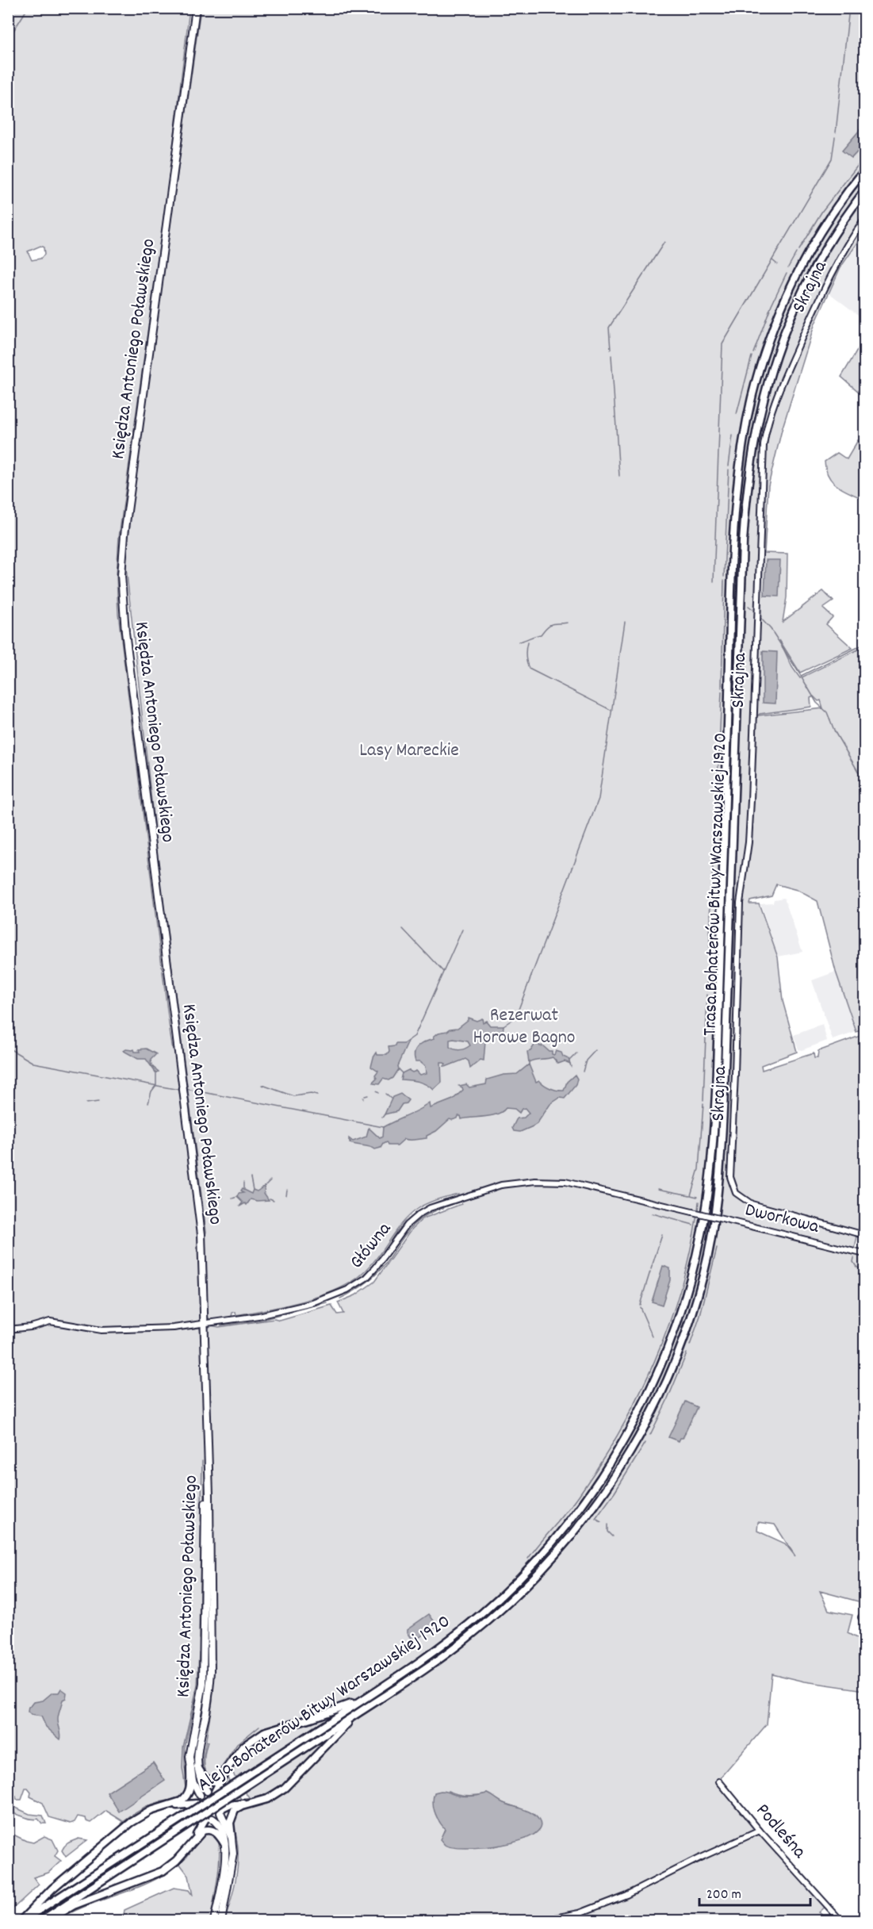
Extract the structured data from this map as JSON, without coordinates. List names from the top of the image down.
{
  "streets": {
    "highway": ["Trasa Bohaterów Bitwy Warszawskiej 1920", "Aleja Bohaterów Bitwy Warszawskiej 1920"],
    "main road": ["Księdza Antoniego Poławskiego"],
    "street": [
      "Skrajna",
      "Dworkowa",
      "Główna",
      "Podleśna"
    ]
  },
  "crossings": [
    ["Skrajna", "Dworkowa"],
    ["Księdza Antoniego Poławskiego", "Główna"],
    ["Trasa Bohaterów Bitwy Warszawskiej 1920", "Aleja Bohaterów Bitwy Warszawskiej 1920"],
    ["Dworkowa", "Główna"]
  ],
  "parks": ["Lasy Mareckie", "Rezerwat Horowe Bagno"],
  "scale_bar": "200 m"
}
